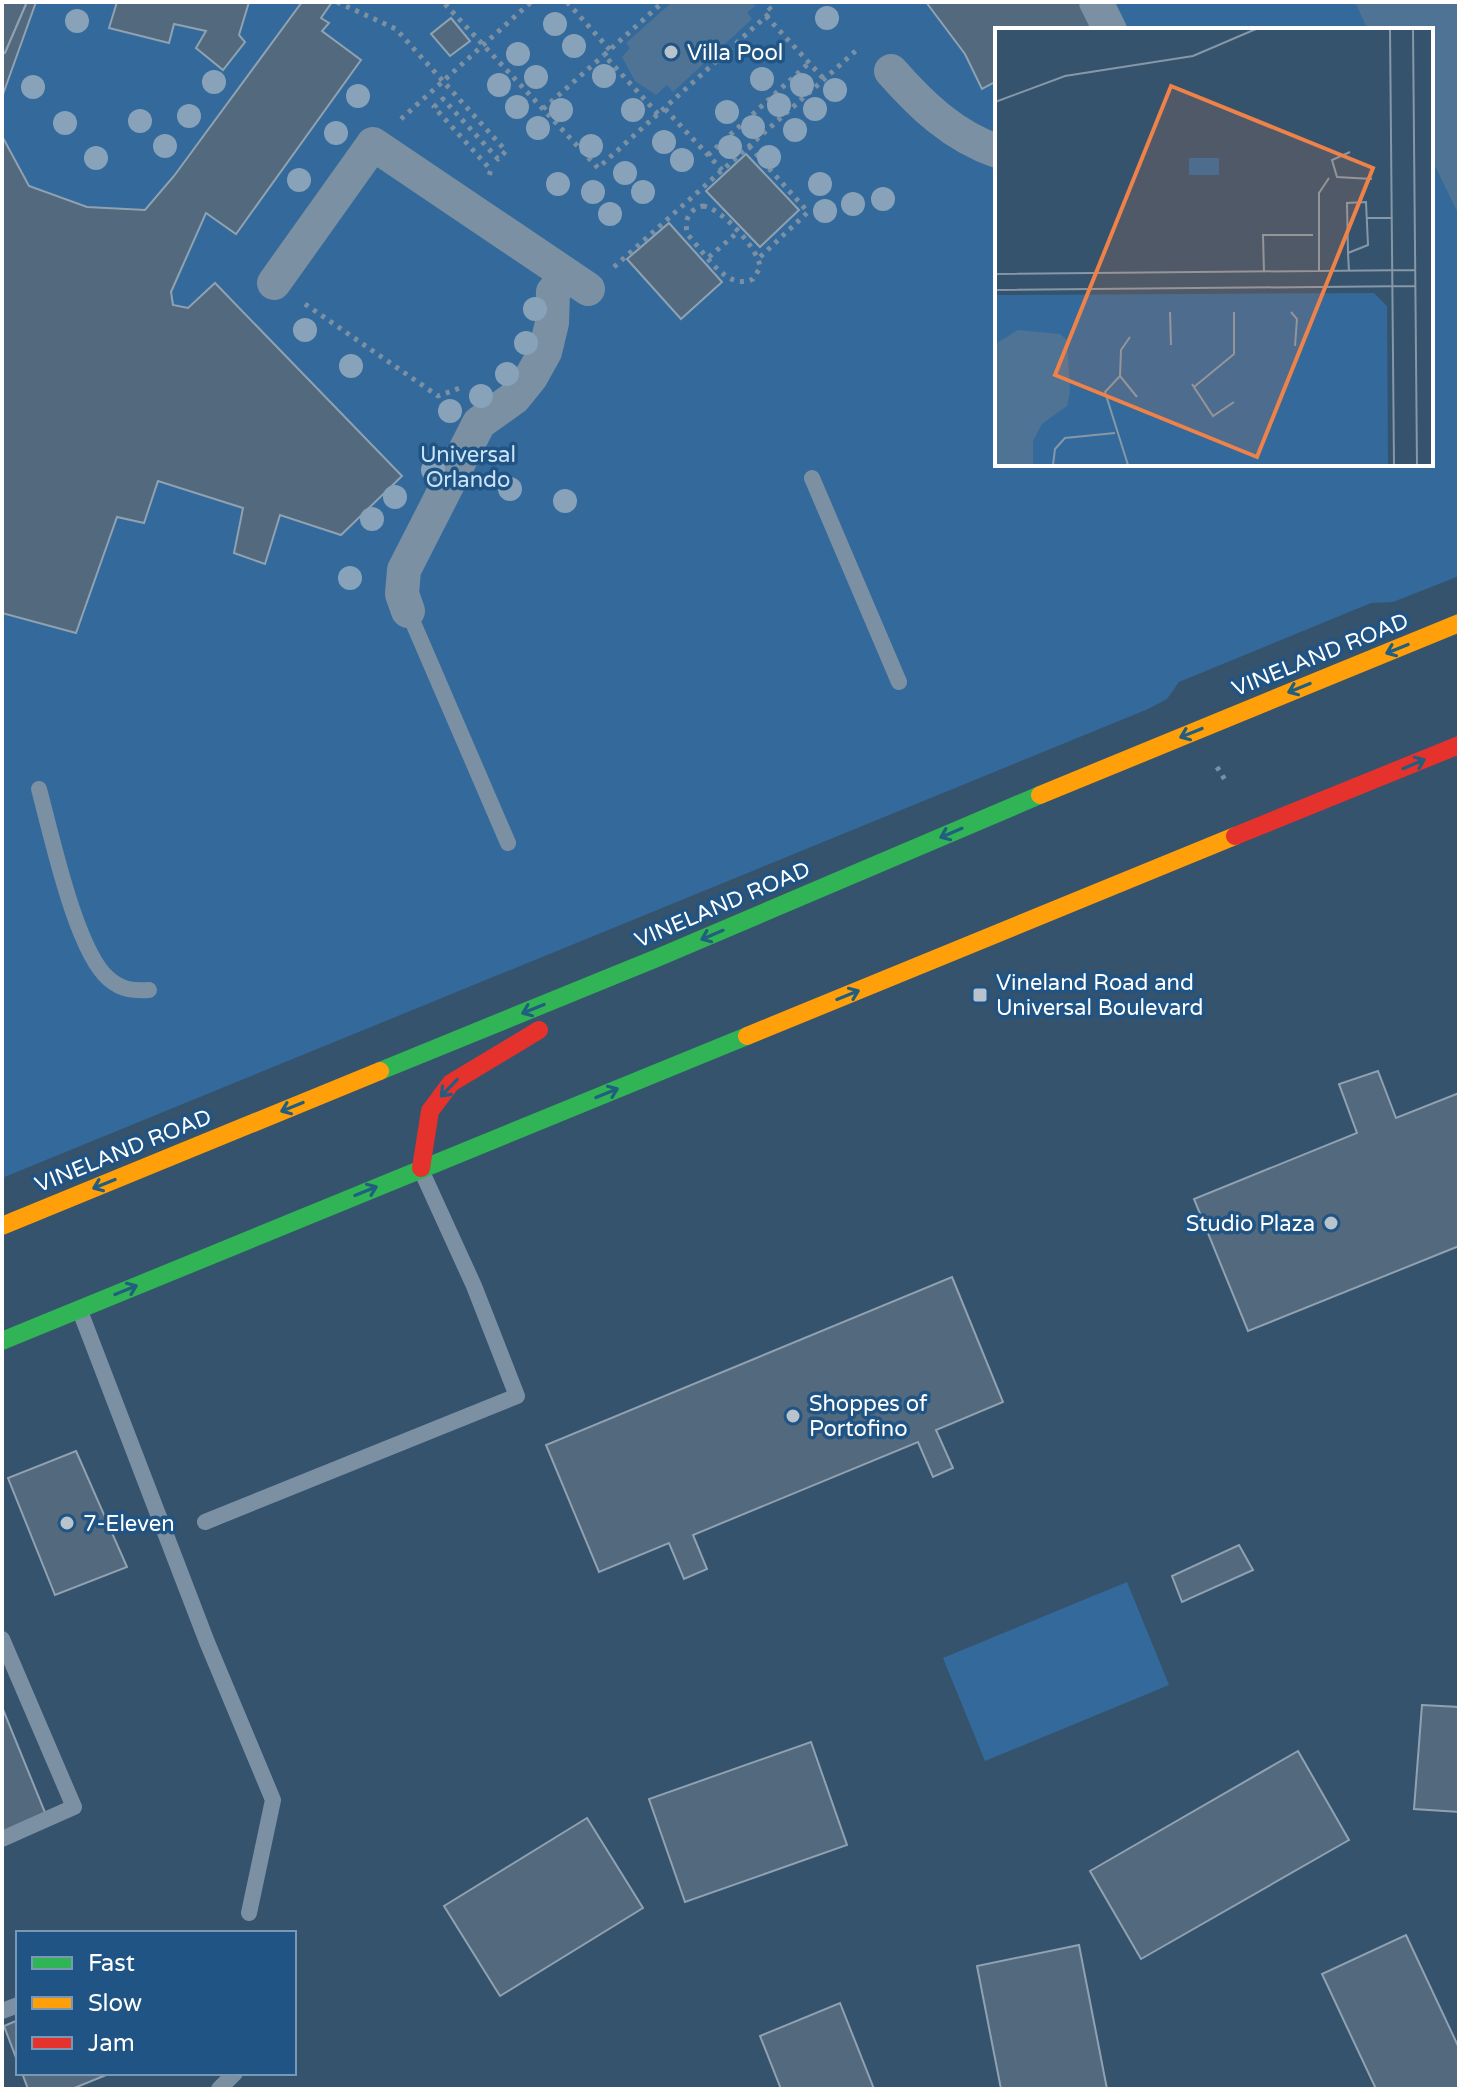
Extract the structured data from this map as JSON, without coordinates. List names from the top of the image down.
{
  "streets": {
    "main road": ["VINELAND ROAD"]
  },
  "parks": ["Universal Orlando"],
  "places": {
    "other": [
      "Villa Pool",
      "Studio Plaza",
      "Shoppes of Portofino",
      "7-Eleven"
    ],
    "transit": ["Vineland Road and Universal Boulevard"]
  },
  "legend": ["Fast", "Slow", "Jam"]
}
